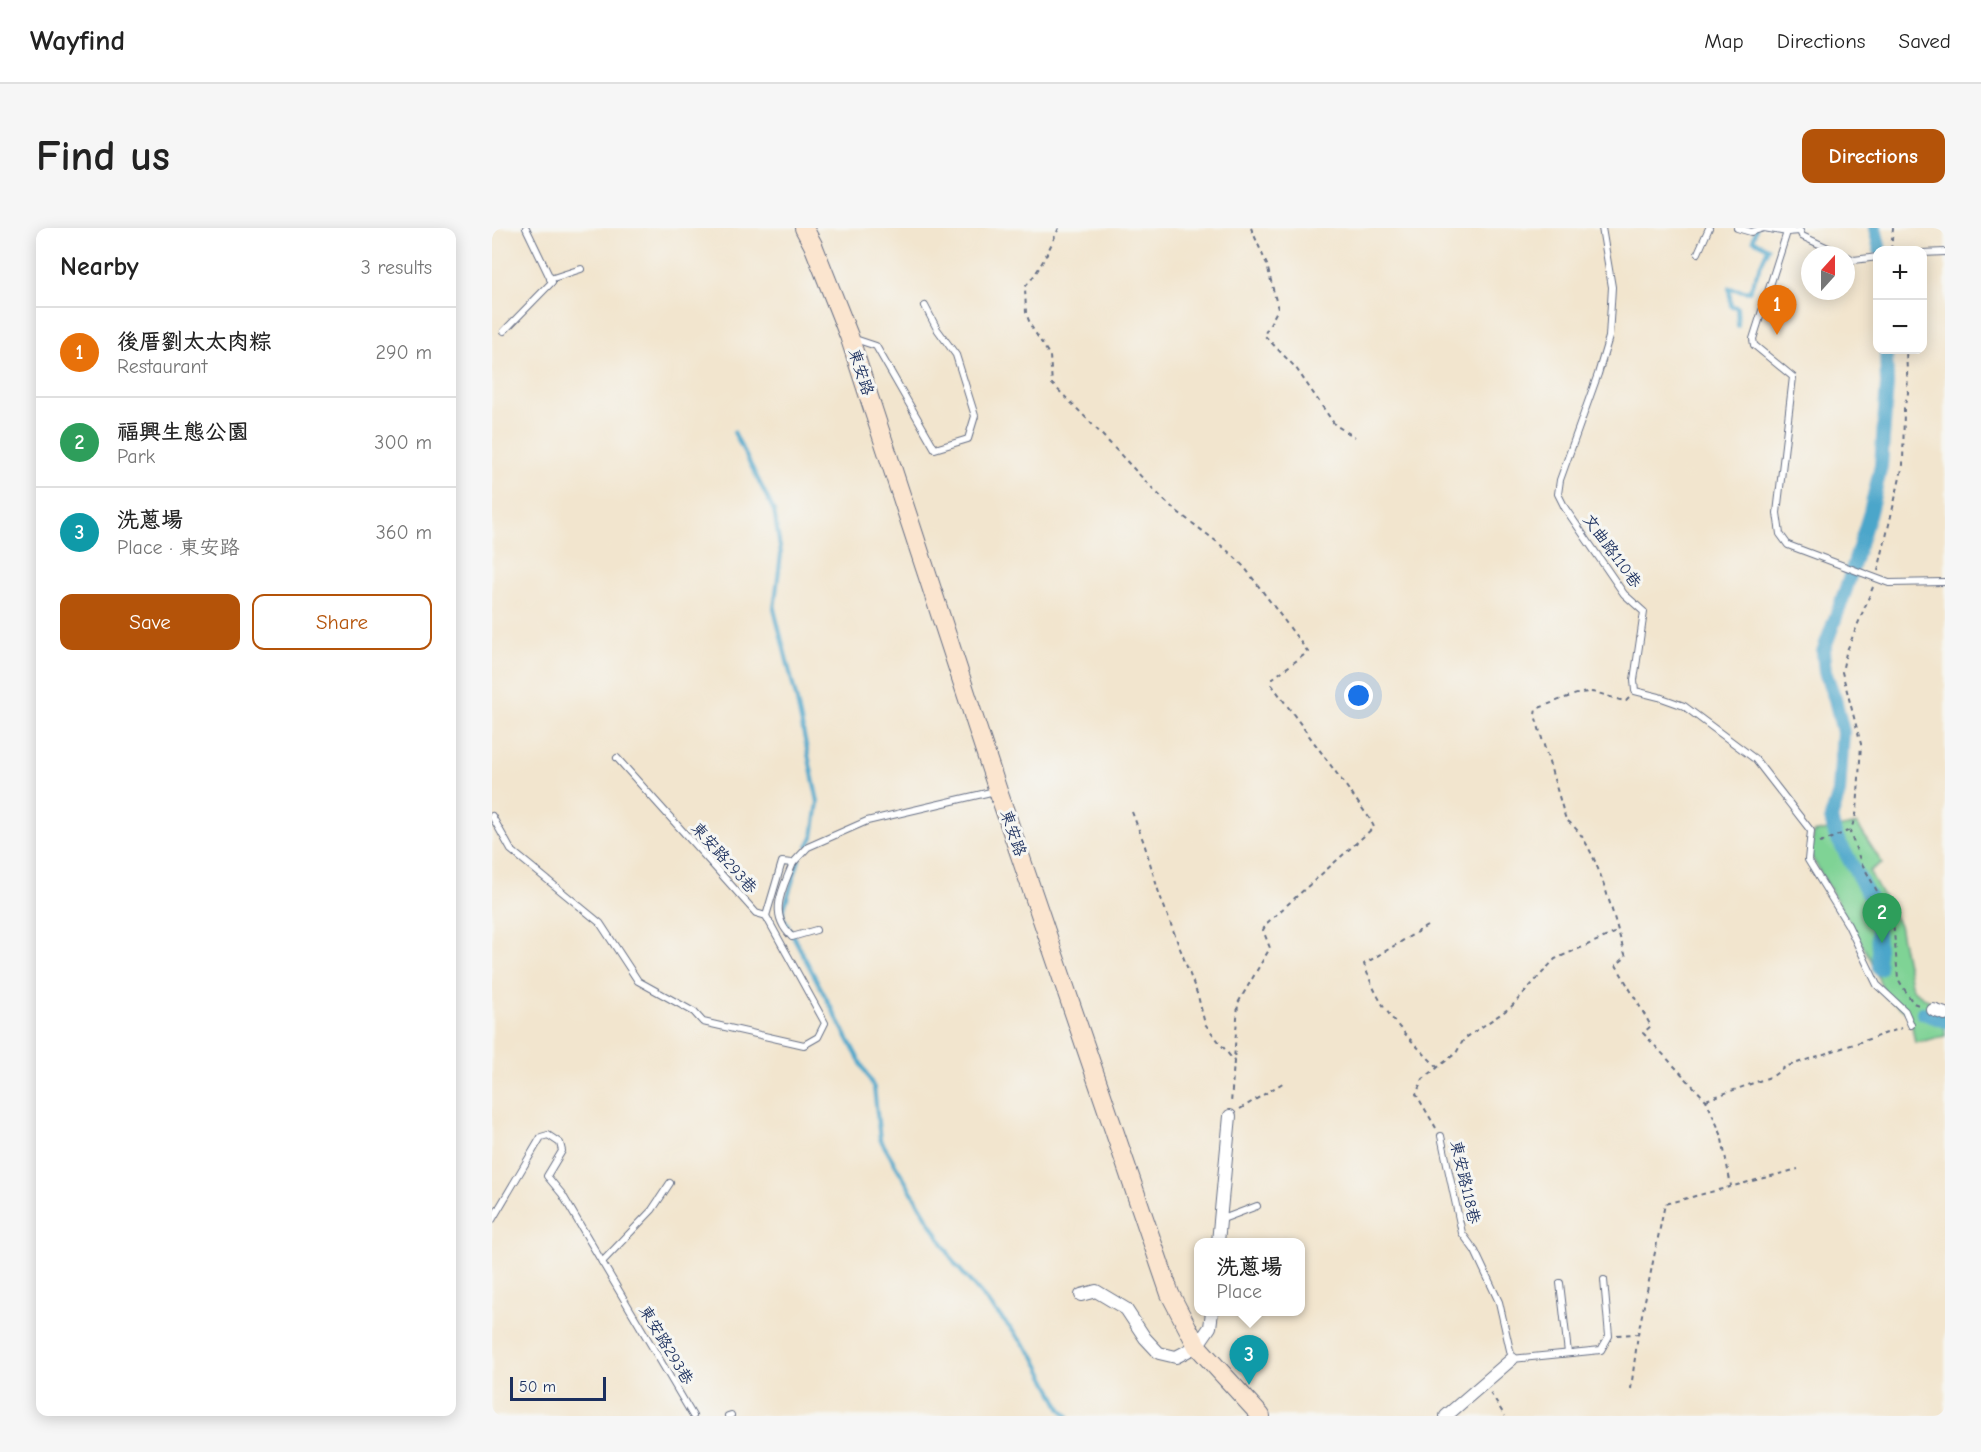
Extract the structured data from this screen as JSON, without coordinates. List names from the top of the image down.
{
  "streets": {
    "street": ["東安路"],
    "lane": ["文曲路110巷", "東安路293巷", "東安路118巷"]
  },
  "crossings": [
    ["東安路", "東安路293巷"]
  ],
  "scale_bar": "50 m",
  "north": "top",
  "page": {
    "header": "Wayfind",
    "nav": ["Map", "Directions", "Saved"],
    "buttons": [
      "Directions",
      ["Save", "Share"]
    ],
    "title": "Find us",
    "heading": ["Nearby", "3 results"],
    "map_buttons": ["+", "−"],
    "pins": ["1", "2", "3"],
    "list": [
      {
        "mark": "1",
        "name": "後厝劉太太肉粽",
        "note": "Restaurant",
        "value": "290 m"
      },
      {
        "mark": "2",
        "name": "福興生態公園",
        "note": "Park",
        "value": "300 m"
      },
      {
        "mark": "3",
        "name": "洗蔥場",
        "note": "Place · 東安路",
        "value": "360 m"
      }
    ],
    "popup": ["洗蔥場", "Place"],
    "scale": "50 m"
  }
}
